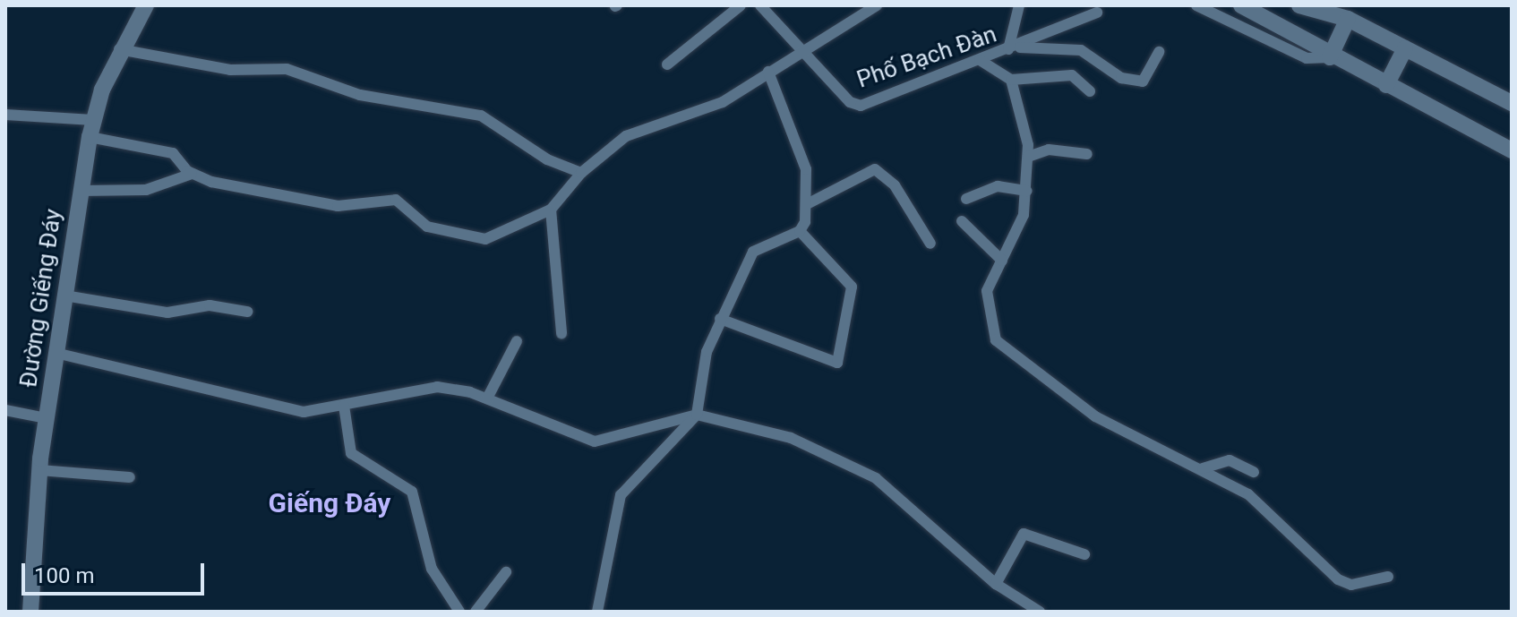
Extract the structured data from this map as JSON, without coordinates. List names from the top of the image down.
{
  "streets": {
    "main road": ["Đường Giếng Đáy"],
    "street": ["Phố Bạch Đàn"]
  },
  "districts": ["Giếng Đáy"],
  "scale_bar": "100 m"
}
